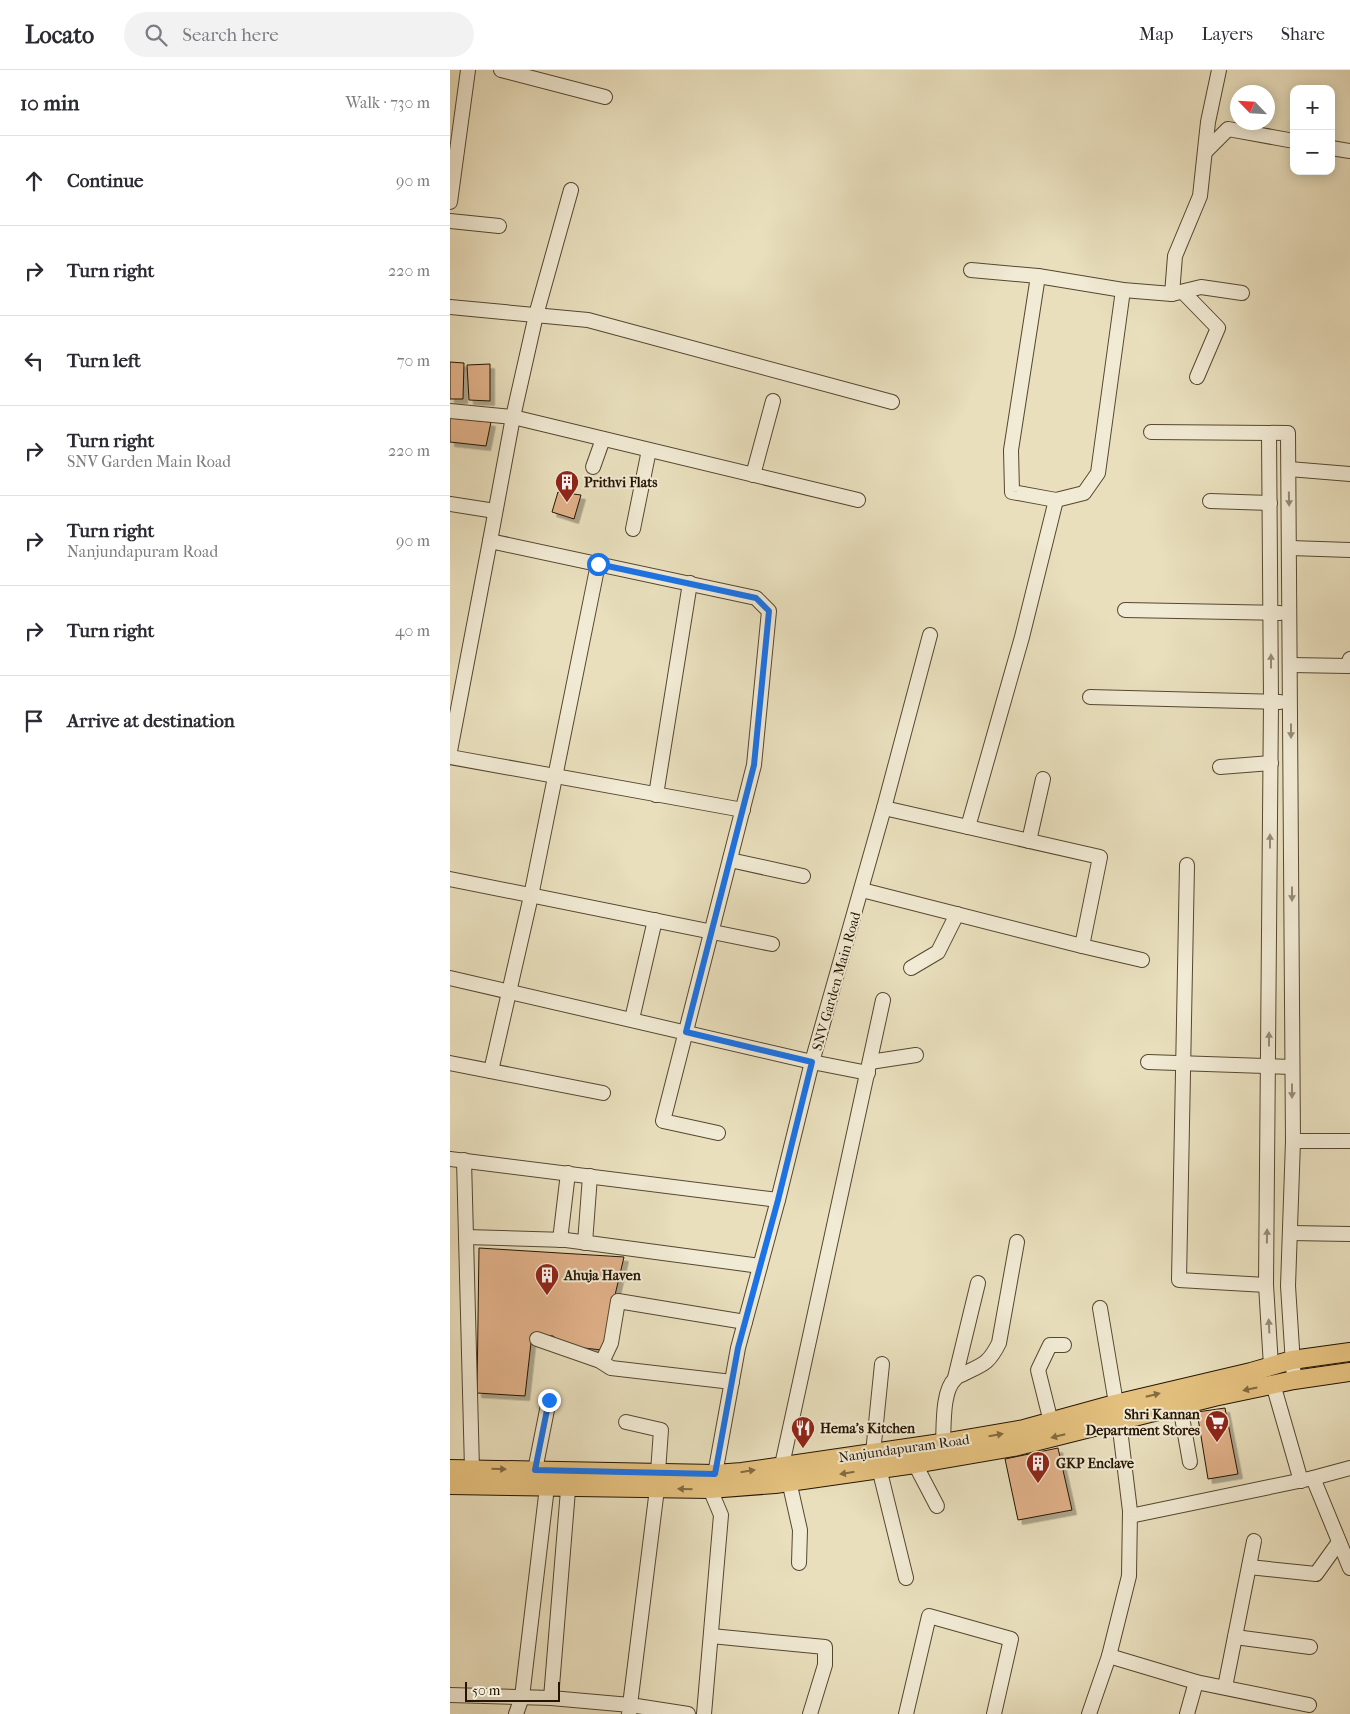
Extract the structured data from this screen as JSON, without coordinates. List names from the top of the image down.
{
  "streets": {
    "main road": ["Nanjundapuram Road"],
    "street": ["SNV Garden Main Road"]
  },
  "crossings": [
    ["SNV Garden Main Road", "Nanjundapuram Road"]
  ],
  "places": {
    "building": ["Prithvi Flats", "Ahuja Haven", "GKP Enclave"],
    "supermarket": ["Shri Kannan Department Stores"],
    "restaurant": ["Hema's Kitchen"]
  },
  "scale_bar": "50 m",
  "north": "top left",
  "page": {
    "header": "Locato",
    "search": "Search here",
    "nav": ["Map", "Layers", "Share"],
    "heading": ["10 min", "Walk · 730 m"],
    "map_buttons": ["+", "−"],
    "list": [
      ["Continue", "90 m"],
      ["Turn right", "220 m"],
      ["Turn left", "70 m"],
      ["Turn right", "SNV Garden Main Road", "220 m"],
      ["Turn right", "Nanjundapuram Road", "90 m"],
      ["Turn right", "40 m"],
      "Arrive at destination"
    ],
    "scale": "50 m"
  }
}
